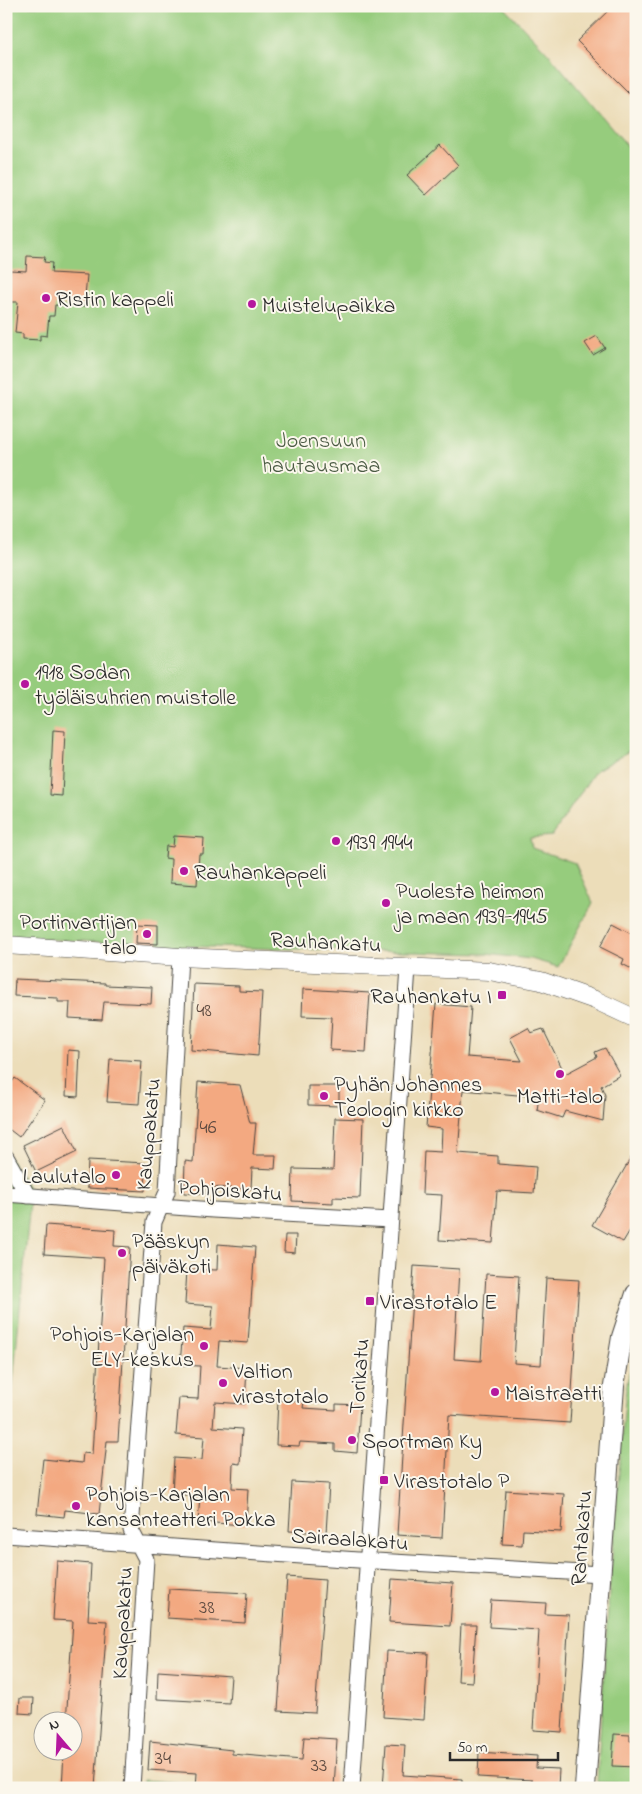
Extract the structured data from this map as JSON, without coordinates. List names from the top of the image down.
{
  "streets": {
    "main road": ["Rantakatu"],
    "street": [
      "Rauhankatu",
      "Kauppakatu",
      "Pohjoiskatu",
      "Torikatu",
      "Sairaalakatu"
    ]
  },
  "crossings": [
    ["Rauhankatu", "Kauppakatu"],
    ["Rauhankatu", "Torikatu"],
    ["Kauppakatu", "Pohjoiskatu"],
    ["Kauppakatu", "Sairaalakatu"],
    ["Pohjoiskatu", "Torikatu"],
    ["Torikatu", "Sairaalakatu"],
    ["Sairaalakatu", "Rantakatu"]
  ],
  "parks": ["Joensuun hautausmaa"],
  "places": {
    "other": [
      "Ristin kappeli",
      "Muistelupaikka",
      "1918 Sodan työläisuhrien muistolle",
      "1939 1944",
      "Rauhankappeli",
      "Puolesta heimon ja maan 1939-1945",
      "Portinvartijan talo",
      "Matti-talo",
      "Pyhän Johannes Teologin kirkko",
      "Laulutalo",
      "Pääskyn päiväkoti",
      "Pohjois-Karjalan ELY-keskus",
      "Valtion virastotalo",
      "Maistraatti",
      "Sportman Ky",
      "Pohjois-Karjalan kansanteatteri Pokka"
    ],
    "transit": ["Rauhankatu I", "Virastotalo E", "Virastotalo P"]
  },
  "house_numbers": [
    "48",
    "46",
    "38",
    "34",
    "33"
  ],
  "scale_bar": "50 m",
  "north": "top"
}
